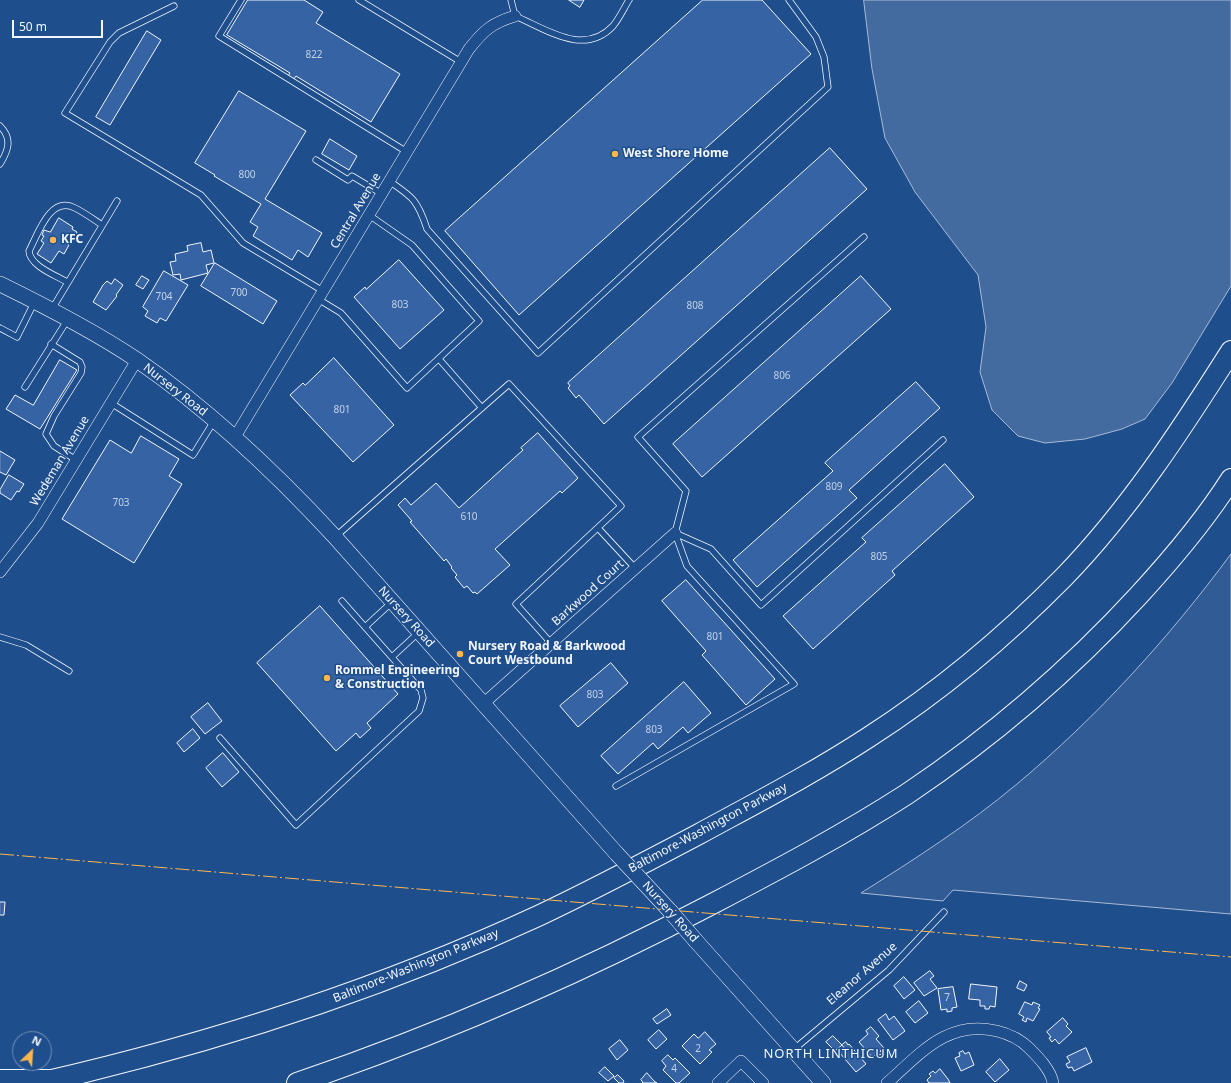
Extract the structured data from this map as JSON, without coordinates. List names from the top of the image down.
{
  "streets": {
    "highway": ["Baltimore-Washington Parkway"],
    "main road": ["Nursery Road"],
    "street": ["Central Avenue", "Wedeman Avenue", "Barkwood Court"],
    "lane": ["Eleanor Avenue"]
  },
  "crossings": [
    ["Central Avenue", "Nursery Road"],
    ["Nursery Road", "Wedeman Avenue"],
    ["Nursery Road", "Barkwood Court"],
    ["Nursery Road", "Eleanor Avenue"]
  ],
  "districts": ["NORTH LINTHICUM"],
  "places": [
    "West Shore Home",
    "KFC",
    "Nursery Road & Barkwood Court Westbound",
    "Rommel Engineering & Construction"
  ],
  "house_numbers": [
    "822",
    "800",
    "700",
    "704",
    "803",
    "808",
    "806",
    "801",
    "809",
    "703",
    "610",
    "805",
    "801",
    "803",
    "803",
    "7",
    "2",
    "4"
  ],
  "scale_bar": "50 m",
  "north": "top right"
}
